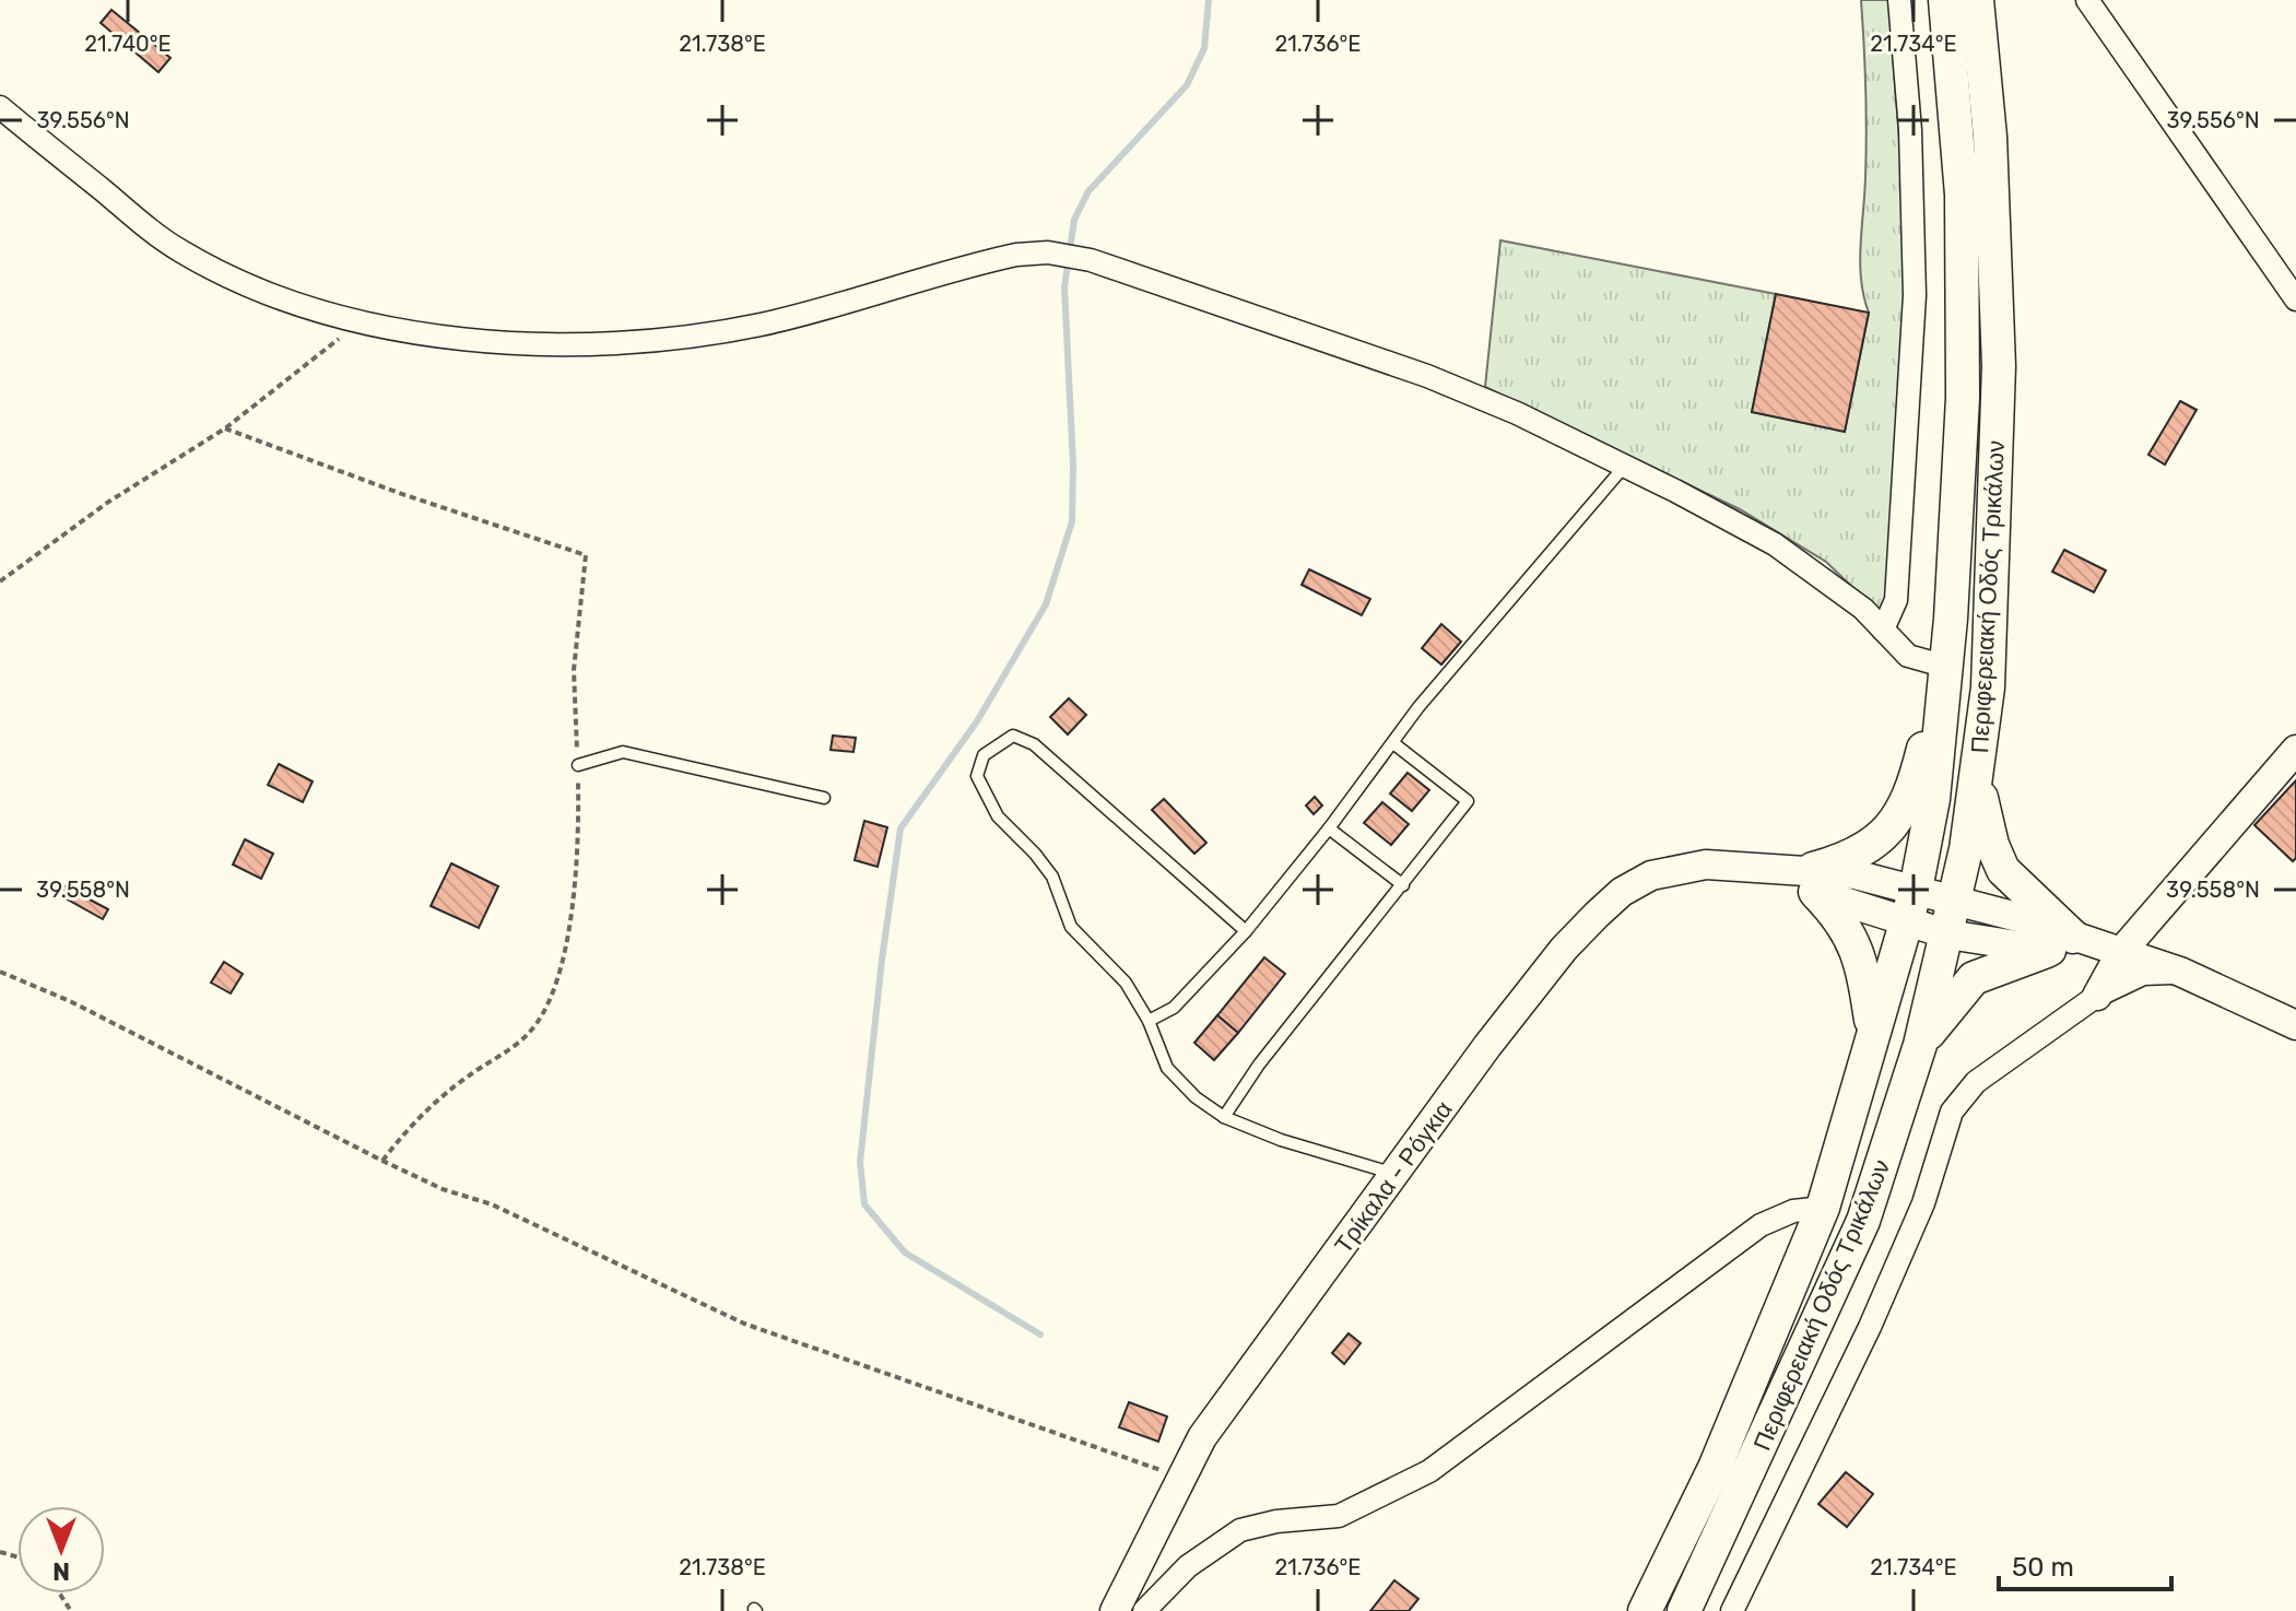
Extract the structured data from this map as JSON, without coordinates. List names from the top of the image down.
{
  "streets": {
    "main road": ["Περιφερειακή Οδός Τρικάλων"],
    "street": ["Τρίκαλα - Ρόγκια"]
  },
  "crossings": [
    ["Περιφερειακή Οδός Τρικάλων", "Τρίκαλα - Ρόγκια"]
  ],
  "scale_bar": "50 m",
  "north": "bottom",
  "coordinates": [
    "21.740°E",
    "21.738°E",
    "21.736°E",
    "21.734°E",
    "39.556°N",
    "39.558°N"
  ]
}
